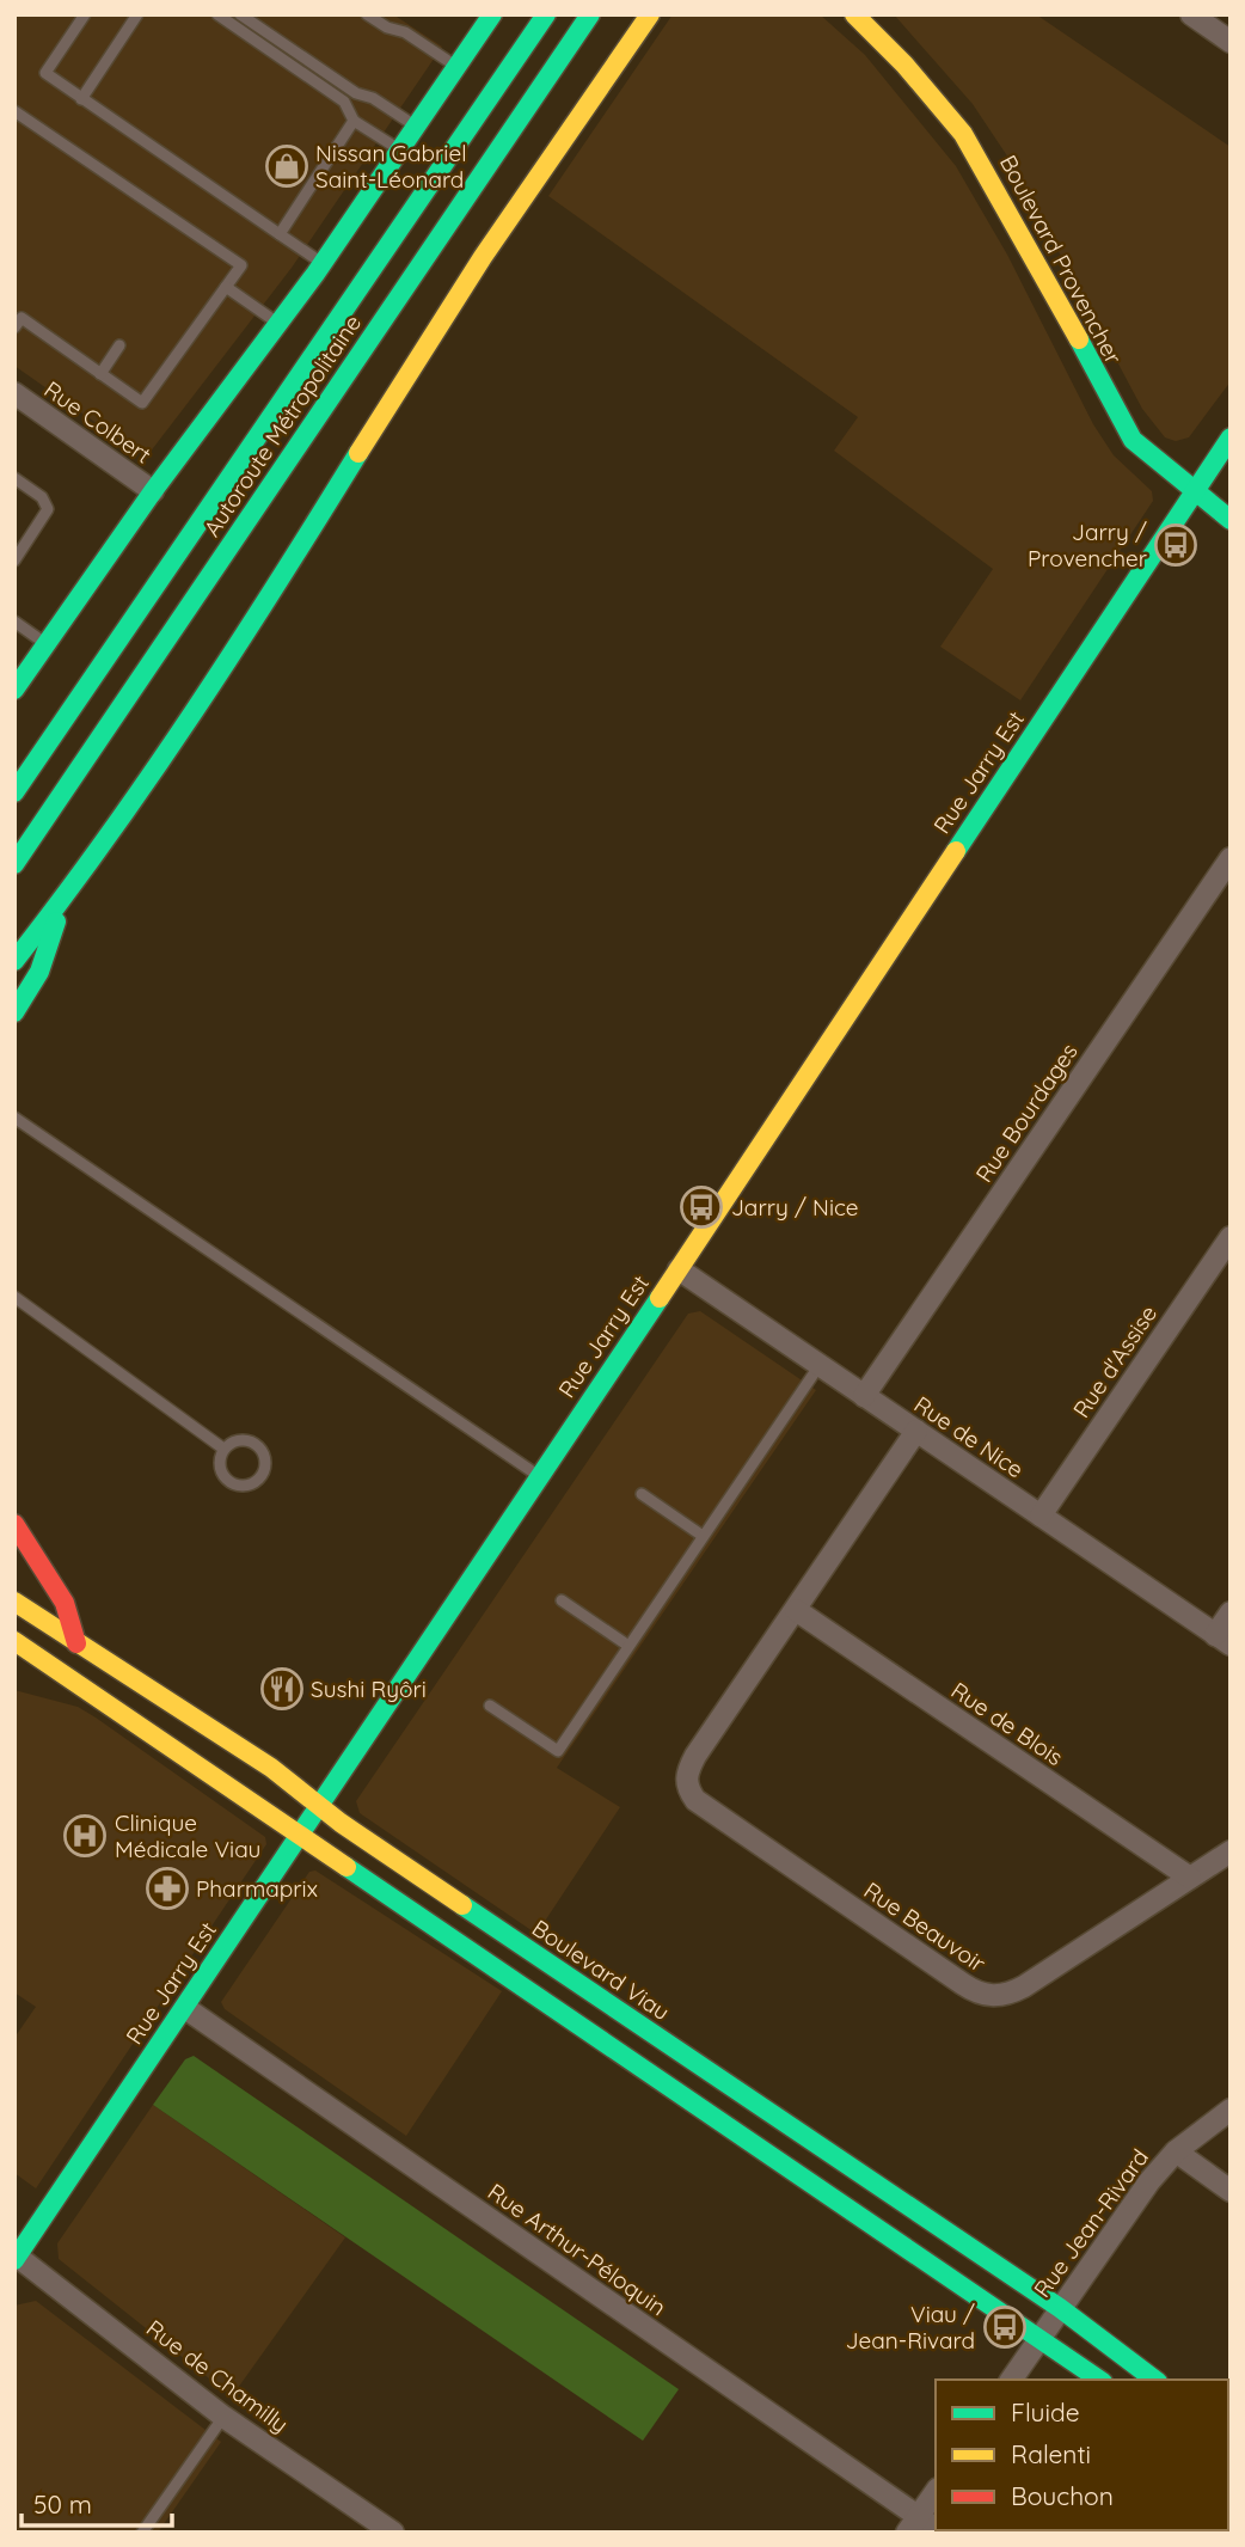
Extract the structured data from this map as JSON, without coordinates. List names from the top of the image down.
{
  "streets": {
    "main road": [
      "Boulevard Provencher",
      "Autoroute Métropolitaine",
      "Rue Jarry Est",
      "Boulevard Viau"
    ],
    "street": [
      "Rue Colbert",
      "Rue Bourdages",
      "Rue d'Assise",
      "Rue de Nice",
      "Rue de Blois",
      "Rue Beauvoir",
      "Rue Jean-Rivard",
      "Rue Arthur-Péloquin",
      "Rue de Chamilly"
    ]
  },
  "crossings": [
    ["Boulevard Provencher", "Rue Jarry Est"],
    ["Rue Jarry Est", "Rue de Nice"],
    ["Rue Jarry Est", "Boulevard Viau"],
    ["Rue Jarry Est", "Rue Arthur-Péloquin"],
    ["Rue Jarry Est", "Rue de Chamilly"],
    ["Rue Bourdages", "Rue de Nice"],
    ["Rue d'Assise", "Rue de Nice"],
    ["Rue de Blois", "Rue Beauvoir"],
    ["Boulevard Viau", "Rue Jean-Rivard"]
  ],
  "places": {
    "shop": ["Nissan Gabriel Saint-Léonard"],
    "bus stop": ["Jarry / Provencher", "Jarry / Nice", "Viau / Jean-Rivard"],
    "restaurant": ["Sushi Ryôri"],
    "hospital": ["Clinique Médicale Viau"],
    "pharmacy": ["Pharmaprix"]
  },
  "legend": ["Fluide", "Ralenti", "Bouchon"],
  "scale_bar": "50 m"
}
